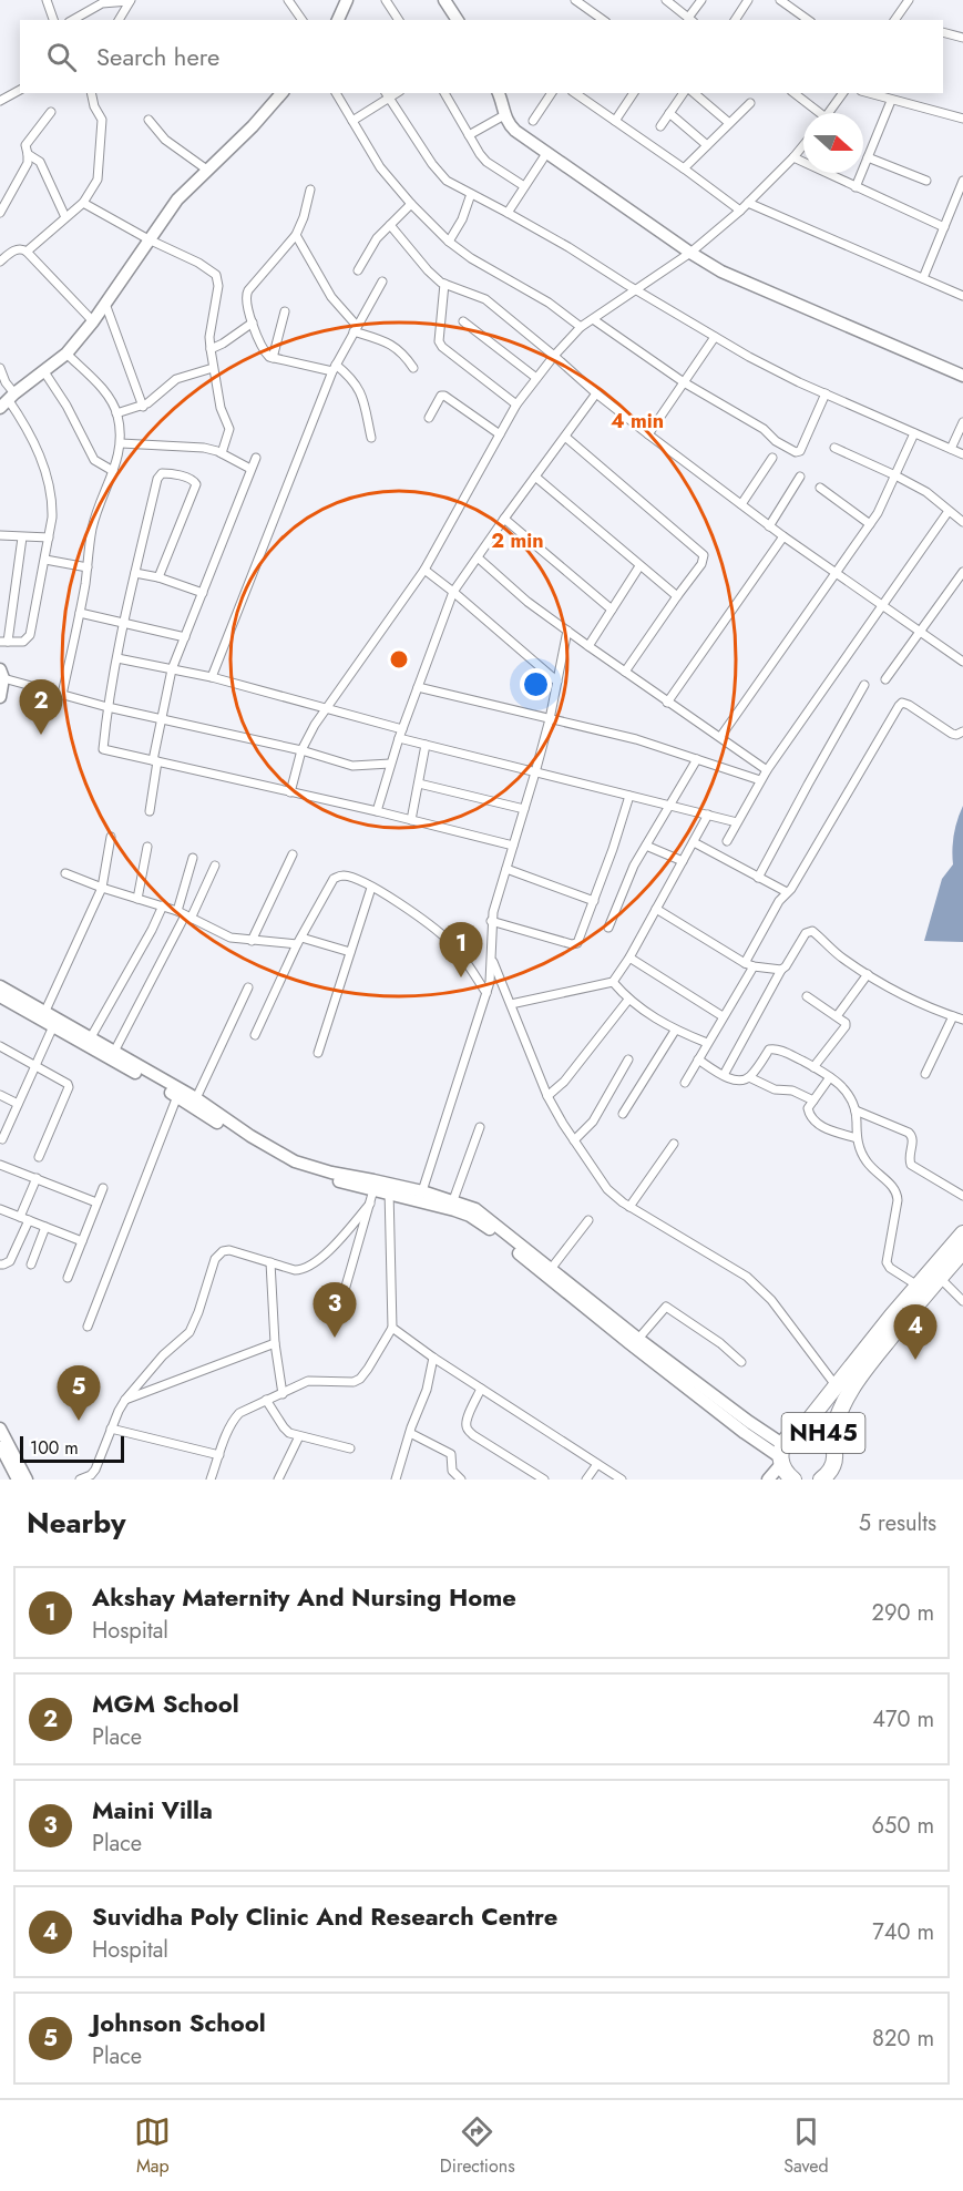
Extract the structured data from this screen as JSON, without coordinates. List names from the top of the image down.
{
  "streets": {
    "highway": ["NH45"]
  },
  "scale_bar": "100 m",
  "north": "right",
  "page": {
    "search": "Search here",
    "pins": [
      "2",
      "1",
      "3",
      "4",
      "5"
    ],
    "scale": "100 m",
    "heading": ["Nearby", "5 results"],
    "list": [
      {
        "mark": "1",
        "name": "Akshay Maternity And Nursing Home",
        "note": "Hospital",
        "value": "290 m"
      },
      {
        "mark": "2",
        "name": "MGM School",
        "note": "Place",
        "value": "470 m"
      },
      {
        "mark": "3",
        "name": "Maini Villa",
        "note": "Place",
        "value": "650 m"
      },
      {
        "mark": "4",
        "name": "Suvidha Poly Clinic And Research Centre",
        "note": "Hospital",
        "value": "740 m"
      },
      {
        "mark": "5",
        "name": "Johnson School",
        "note": "Place",
        "value": "820 m"
      }
    ],
    "nav": ["Map", "Directions", "Saved"]
  },
  "rings": ["4 min", "2 min"]
}
